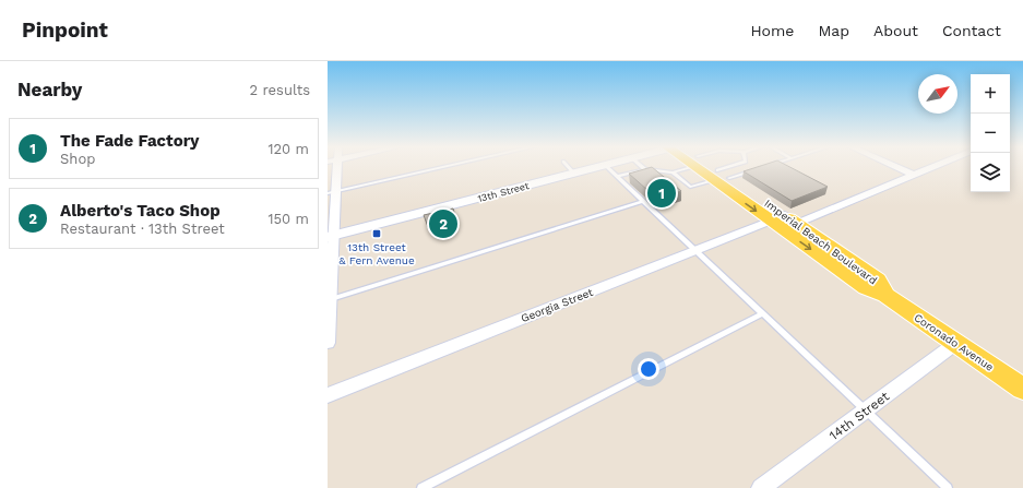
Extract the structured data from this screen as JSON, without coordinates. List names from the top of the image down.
{
  "streets": {
    "main road": ["13th Street", "Imperial Beach Boulevard", "Coronado Avenue"],
    "street": ["Georgia Street", "14th Street"]
  },
  "crossings": [
    ["Imperial Beach Boulevard", "Georgia Street"],
    ["Imperial Beach Boulevard", "Coronado Avenue"],
    ["Coronado Avenue", "14th Street"]
  ],
  "places": {
    "transit": ["13th Street & Fern Avenue"]
  },
  "north": "top right",
  "page": {
    "header": "Pinpoint",
    "nav": [
      "Home",
      "Map",
      "About",
      "Contact"
    ],
    "heading": ["Nearby", "2 results"],
    "map_buttons": ["+", "−"],
    "list": [
      {
        "mark": "1",
        "name": "The Fade Factory",
        "note": "Shop",
        "value": "120 m"
      },
      {
        "mark": "2",
        "name": "Alberto's Taco Shop",
        "note": "Restaurant · 13th Street",
        "value": "150 m"
      }
    ],
    "pins": ["1", "2"]
  }
}
